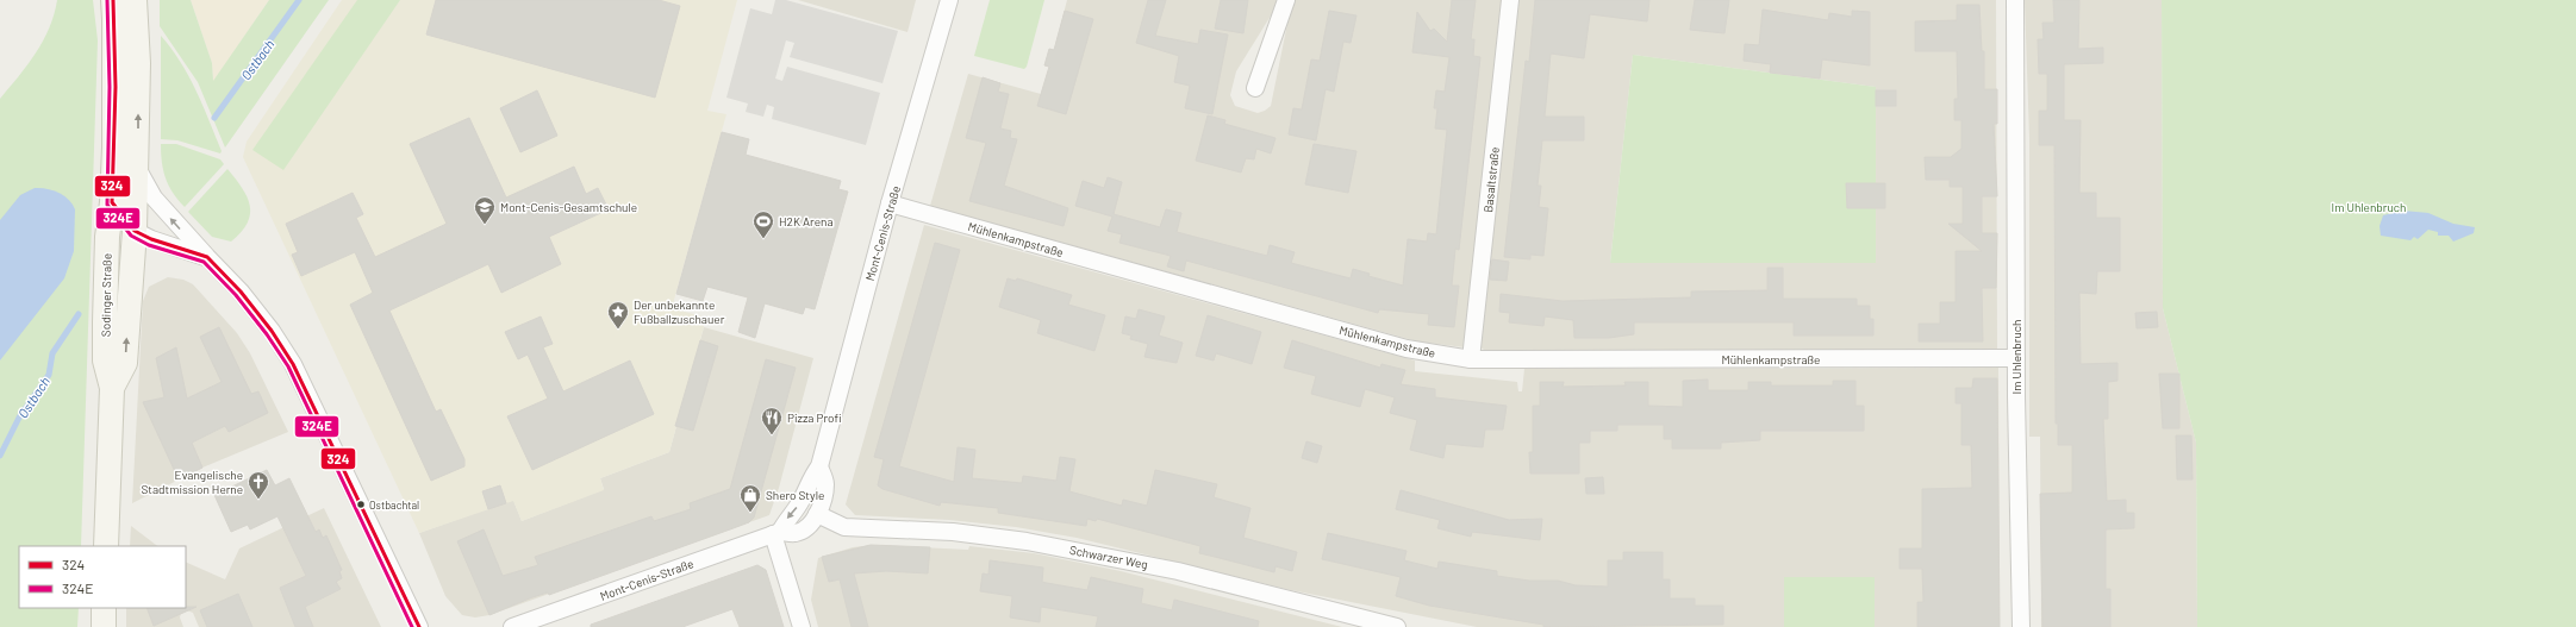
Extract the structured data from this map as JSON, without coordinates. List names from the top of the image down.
{
  "streets": {
    "main road": ["Sodinger Straße"],
    "street": [
      "Basaltstraße",
      "Mont-Cenis-Straße",
      "Mühlenkampstraße",
      "Im Uhlenbruch",
      "Schwarzer Weg"
    ]
  },
  "crossings": [
    ["Basaltstraße", "Mühlenkampstraße"],
    ["Mont-Cenis-Straße", "Mühlenkampstraße"],
    ["Mont-Cenis-Straße", "Schwarzer Weg"],
    ["Mühlenkampstraße", "Im Uhlenbruch"]
  ],
  "water": ["Ostbach"],
  "parks": ["Im Uhlenbruch"],
  "places": {
    "school or university": ["Mont-Cenis-Gesamtschule"],
    "sports": ["H2K Arena"],
    "place": ["Der unbekannte Fußballzuschauer"],
    "restaurant": ["Pizza Profi"],
    "church": ["Evangelische Stadtmission Herne"],
    "other": ["Ostbachtal"],
    "shop": ["Shero Style"]
  },
  "lines": ["transit line 324", "transit line 324E"],
  "legend": ["324", "324E"]
}
